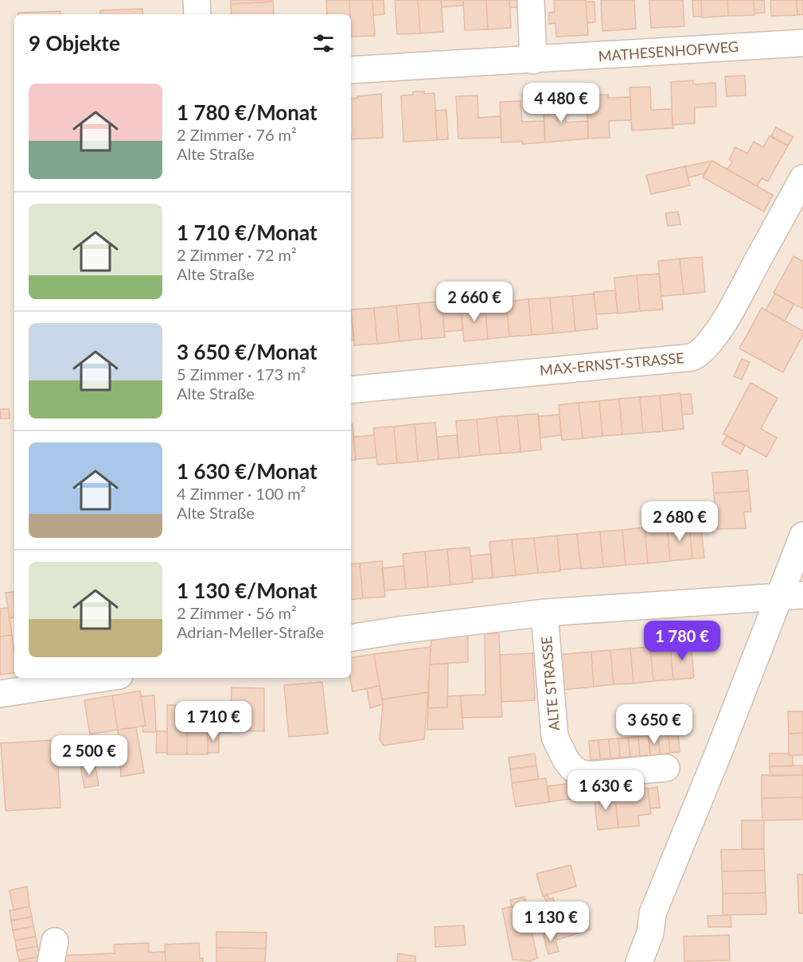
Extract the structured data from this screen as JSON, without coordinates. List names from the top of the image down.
{
  "streets": {
    "street": ["MATHESENHOFWEG", "MAX-ERNST-STRASSE", "ALTE STRASSE"]
  },
  "page": {
    "heading": "9 Objekte",
    "list": [
      {
        "name": "1 780 €/Monat",
        "note": "2 Zimmer · 76 m² · Alte Straße"
      },
      {
        "name": "1 710 €/Monat",
        "note": "2 Zimmer · 72 m² · Alte Straße"
      },
      {
        "name": "3 650 €/Monat",
        "note": "5 Zimmer · 173 m² · Alte Straße"
      },
      {
        "name": "1 630 €/Monat",
        "note": "4 Zimmer · 100 m² · Alte Straße"
      },
      {
        "name": "1 130 €/Monat",
        "note": "2 Zimmer · 56 m² · Adrian-Meller-Straße"
      }
    ],
    "price": [
      "4 480 €",
      "2 660 €",
      "2 680 €",
      "1 780 €",
      "1 710 €",
      "3 650 €",
      "2 500 €",
      "1 630 €",
      "1 130 €"
    ]
  }
}
